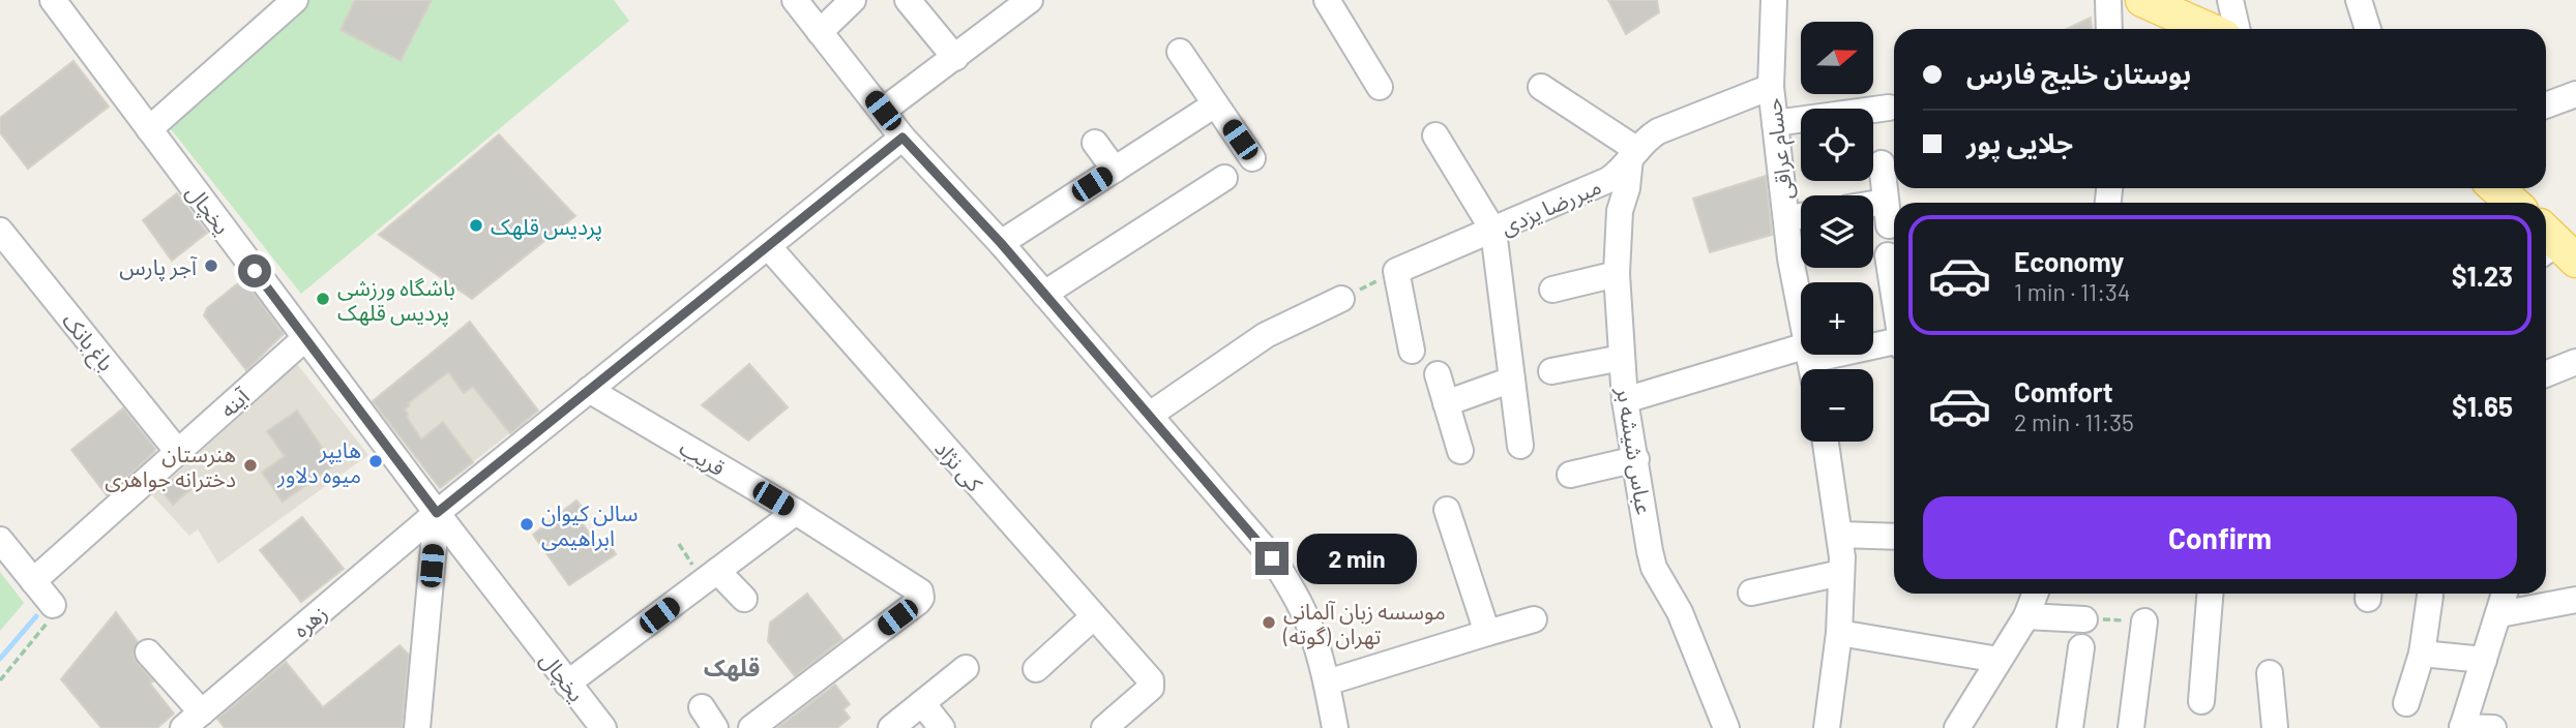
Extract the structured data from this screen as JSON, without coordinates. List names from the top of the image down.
{
  "streets": {
    "street": [
      "حسام عراقی",
      "میررضا یزدی",
      "یخچال",
      "باغ بانک",
      "آینه",
      "عباس شیشه بر",
      "قریب",
      "کی نژاد",
      "زهره"
    ]
  },
  "crossings": [
    ["حسام عراقی", "میررضا یزدی"],
    ["میررضا یزدی", "عباس شیشه بر"],
    ["یخچال", "آینه"],
    ["یخچال", "زهره"],
    ["باغ بانک", "آینه"]
  ],
  "districts": ["قلهک"],
  "places": [
    "پردیس قلهک",
    "آجر پارس",
    "باشگاه ورزشی پردیس قلهک",
    "هایپر میوه دلاور",
    "هنرستان دخترانه جواهری",
    "سالن کیوان ابراهیمی",
    "موسسه زبان آلمانی تهران (گوته)"
  ],
  "north": "right",
  "page": {
    "map_buttons": ["+", "−"],
    "banner": ["بوستان خلیج فارس", "جلایی پور"],
    "list": [
      {
        "name": "Economy",
        "note": "1 min · 11:34",
        "value": "$1.23"
      },
      {
        "name": "Comfort",
        "note": "2 min · 11:35",
        "value": "$1.65"
      }
    ],
    "buttons": "Confirm",
    "bubble": "2 min"
  }
}
